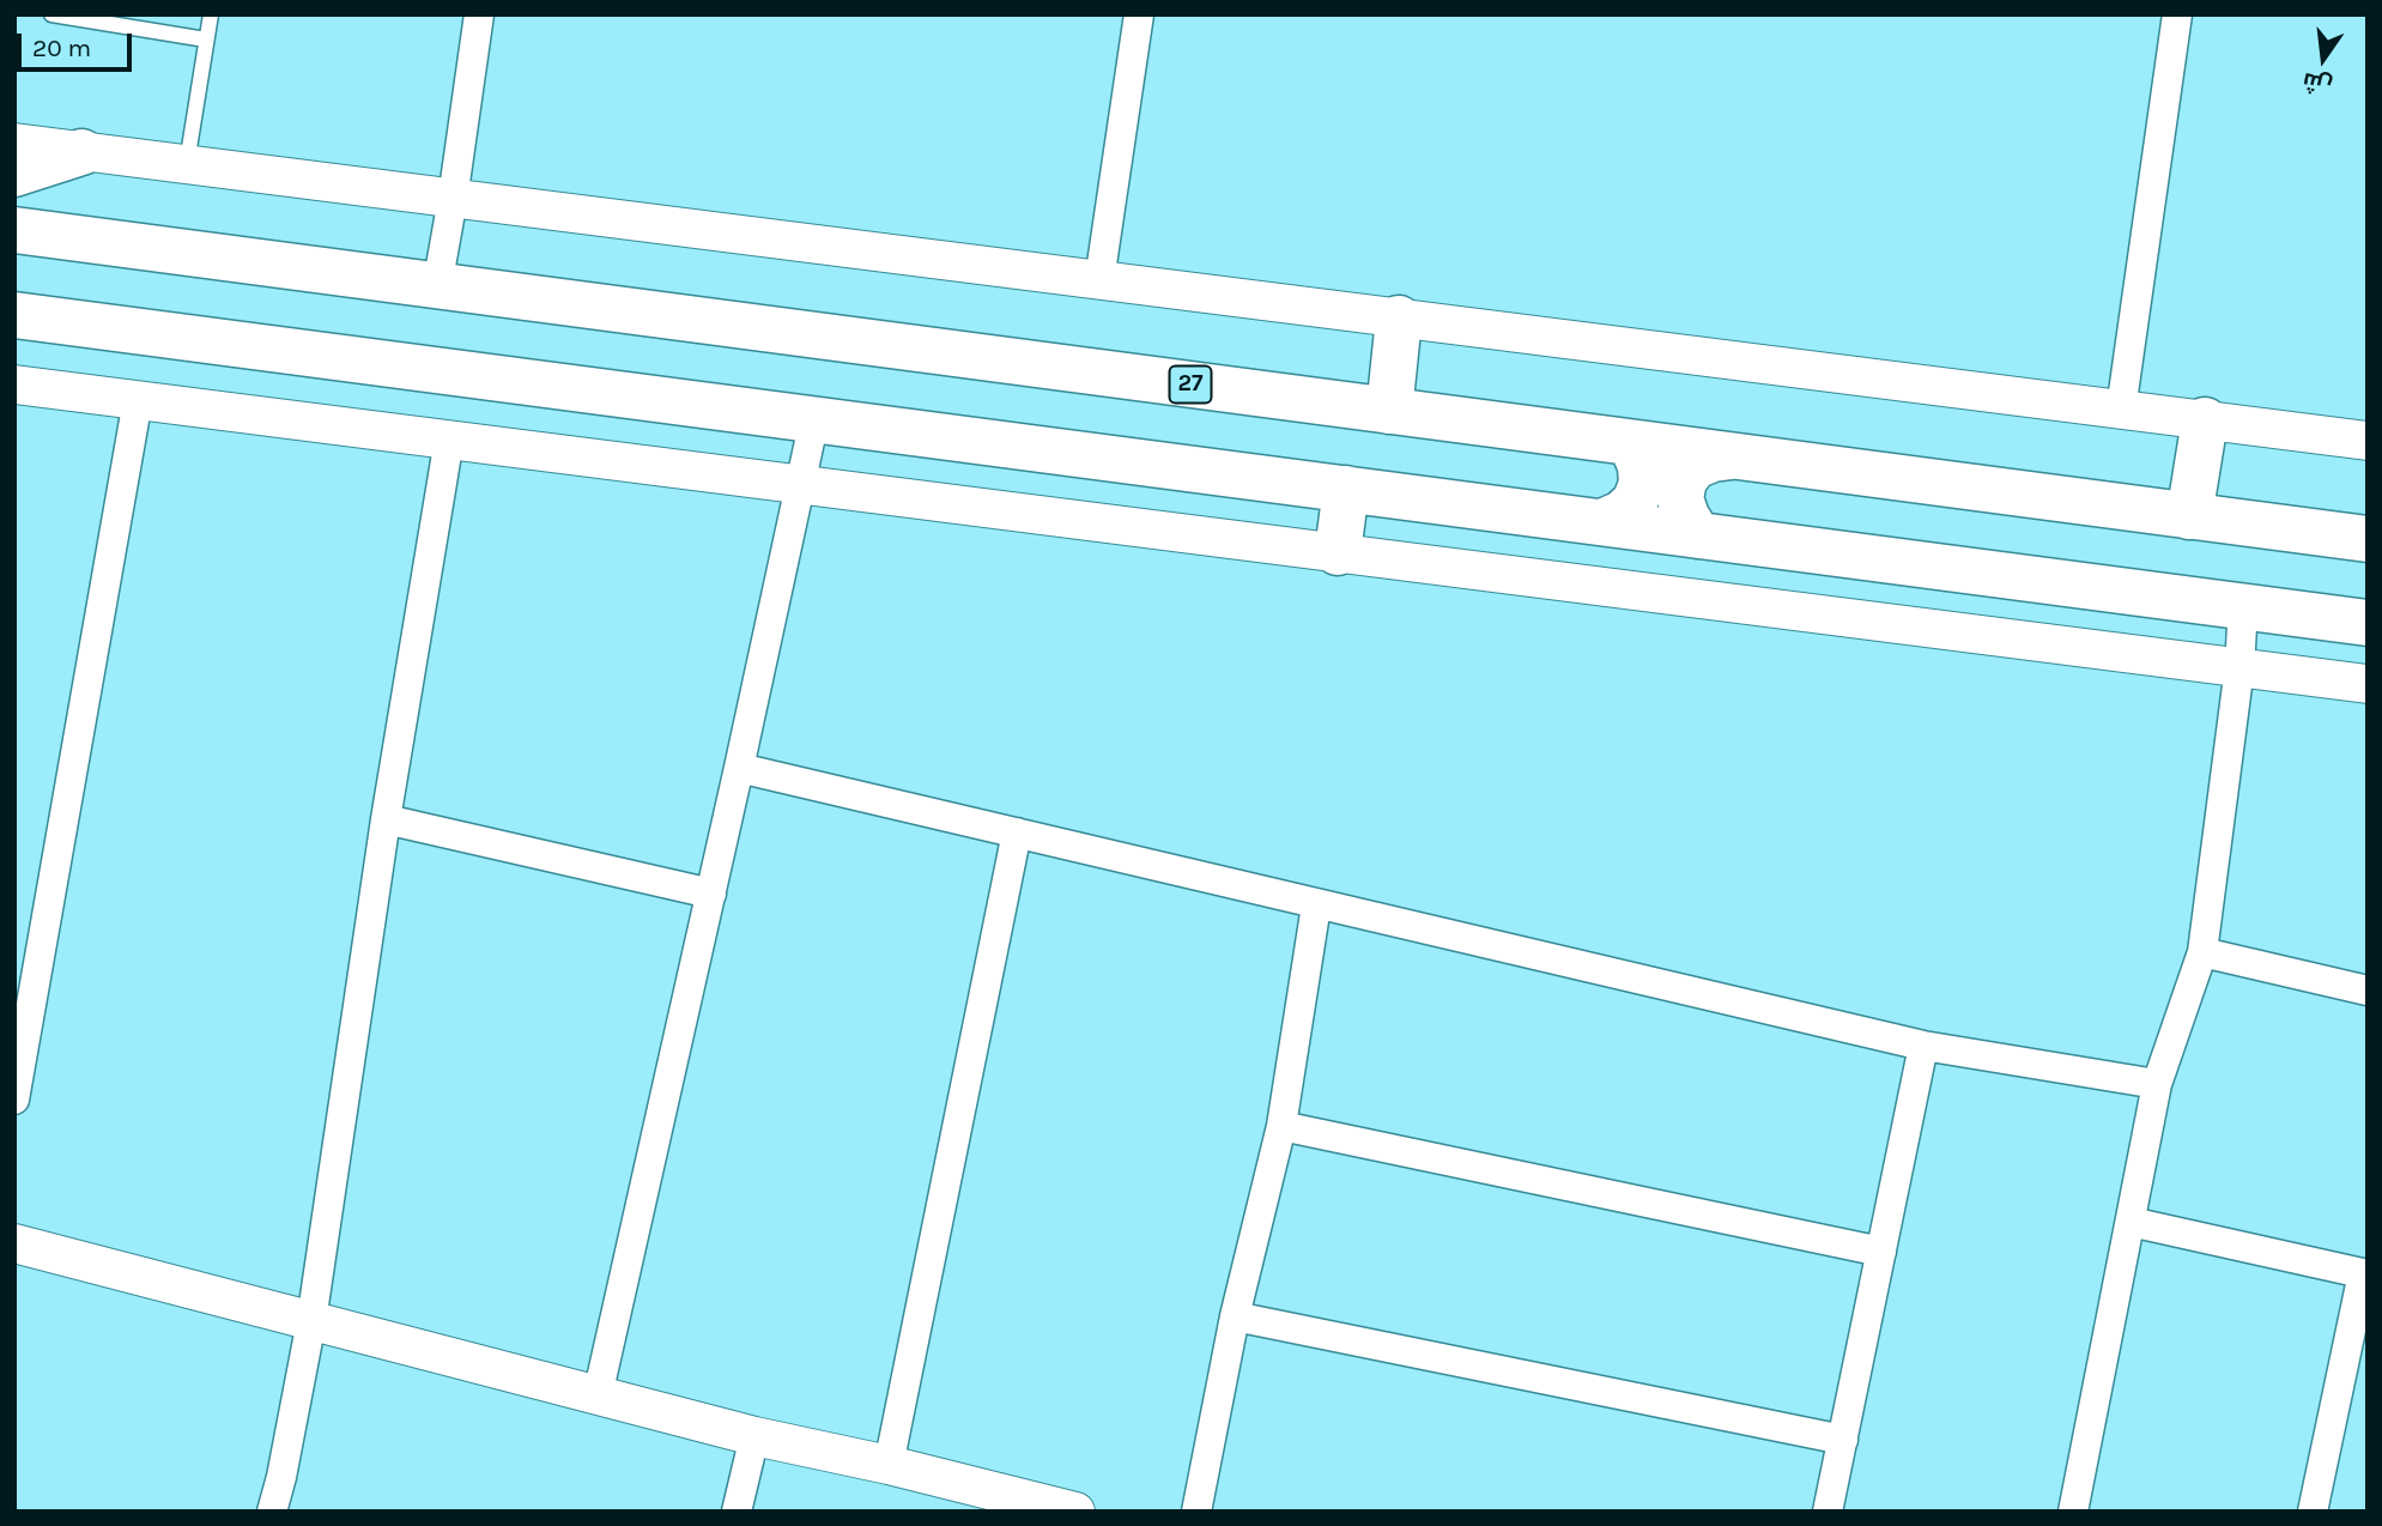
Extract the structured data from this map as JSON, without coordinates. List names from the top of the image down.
{
  "streets": {
    "main road": ["27"]
  },
  "scale_bar": "20 m",
  "north": "bottom"
}
